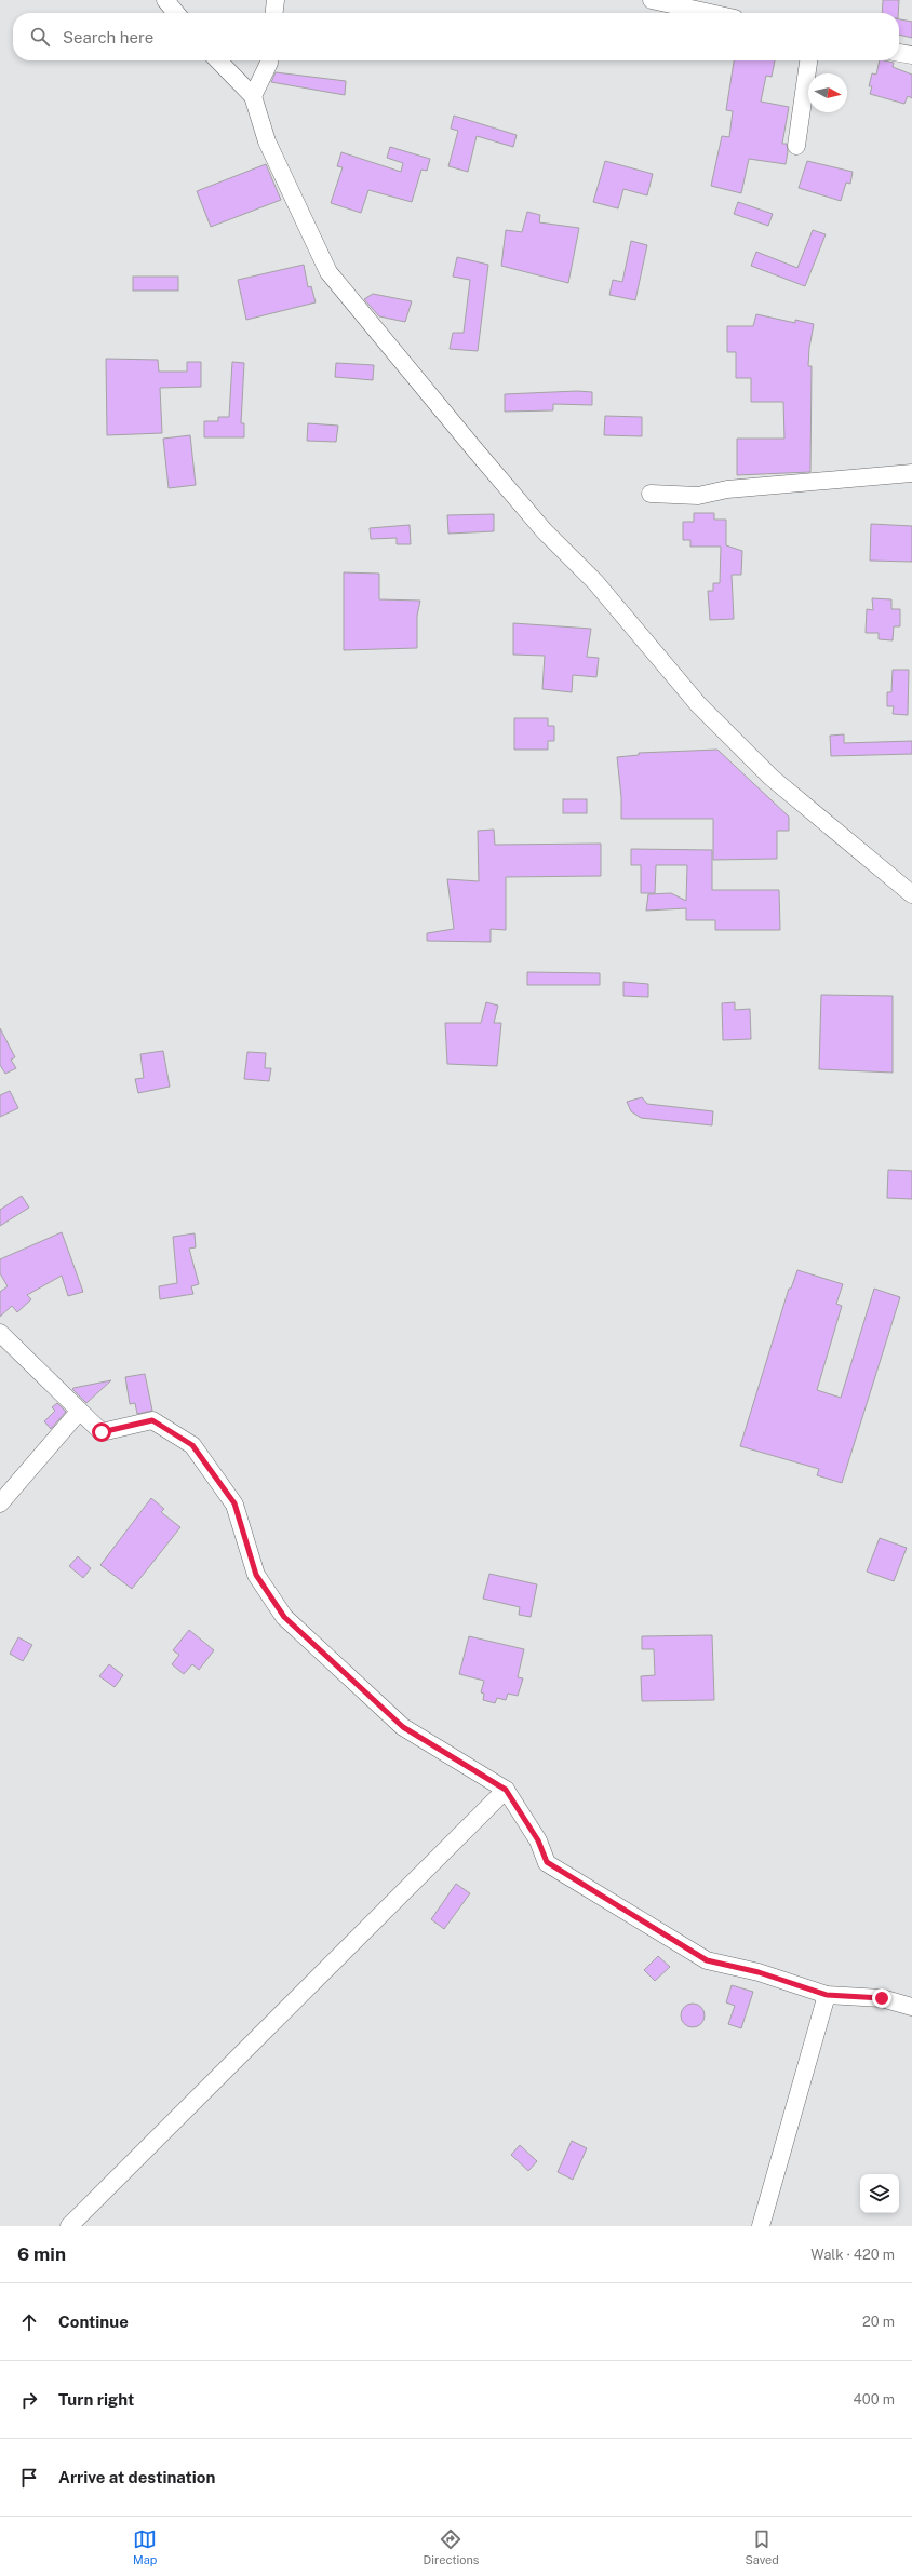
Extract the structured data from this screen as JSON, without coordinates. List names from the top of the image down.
{
  "north": "right",
  "page": {
    "search": "Search here",
    "heading": ["6 min", "Walk · 420 m"],
    "list": [
      ["Continue", "20 m"],
      ["Turn right", "400 m"],
      "Arrive at destination"
    ],
    "nav": ["Map", "Directions", "Saved"]
  }
}
